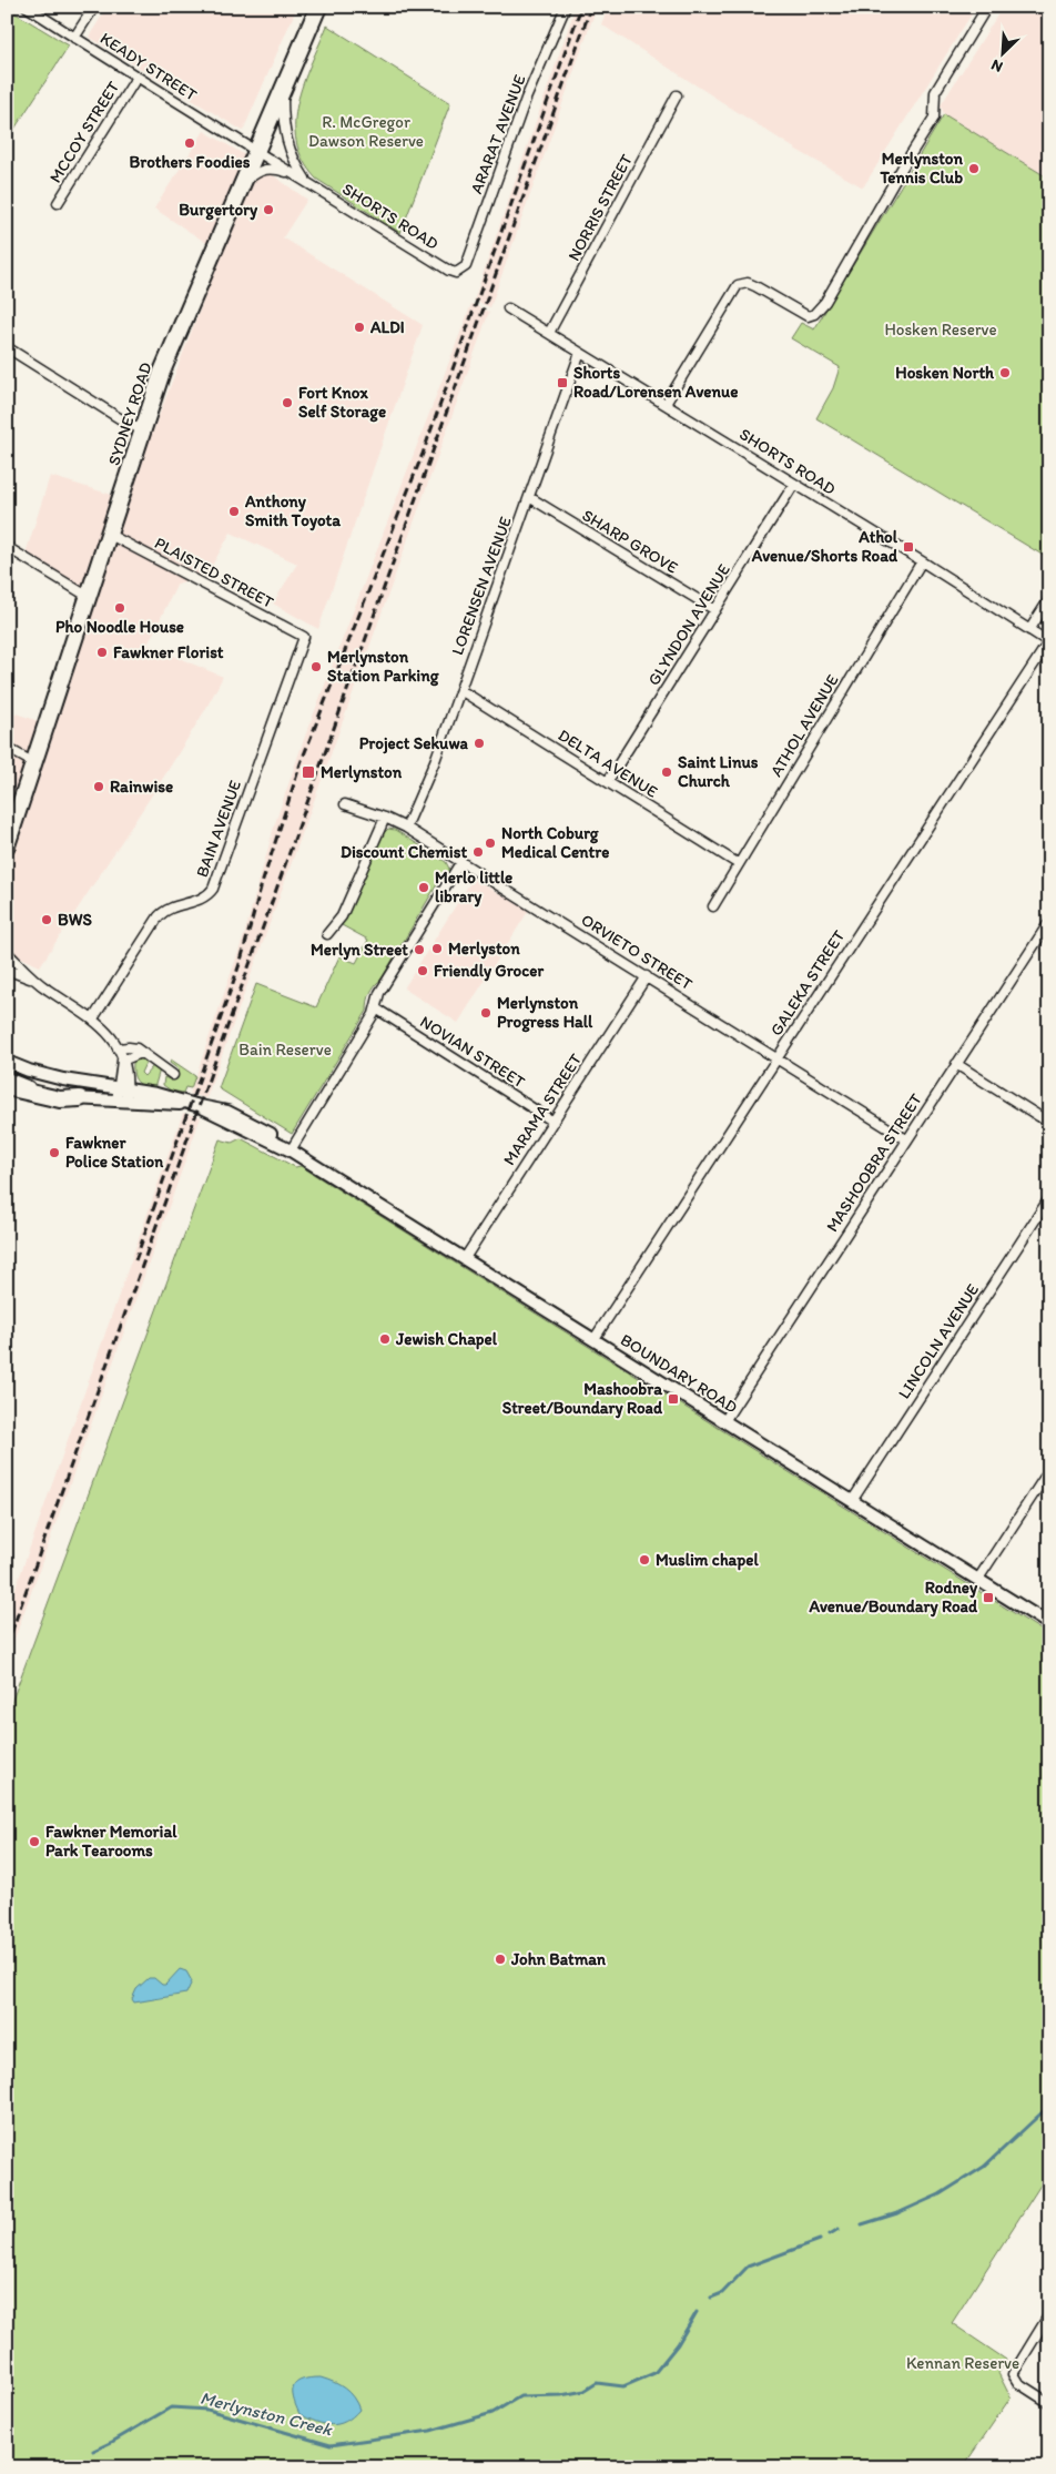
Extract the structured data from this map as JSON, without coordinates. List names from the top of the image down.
{
  "streets": {
    "highway": ["SYDNEY ROAD"],
    "main road": ["BOUNDARY ROAD"],
    "street": [
      "KEADY STREET",
      "MCCOY STREET",
      "ARARAT AVENUE",
      "NORRIS STREET",
      "SHORTS ROAD",
      "SHARP GROVE",
      "PLAISTED STREET",
      "LORENSEN AVENUE",
      "GLYNDON AVENUE",
      "ATHOL AVENUE",
      "DELTA AVENUE",
      "BAIN AVENUE",
      "ORVIETO STREET",
      "GALEKA STREET",
      "NOVIAN STREET",
      "MARAMA STREET",
      "MASHOOBRA STREET",
      "LINCOLN AVENUE"
    ]
  },
  "crossings": [
    ["KEADY STREET", "MCCOY STREET"],
    ["KEADY STREET", "SHORTS ROAD"],
    ["KEADY STREET", "SYDNEY ROAD"],
    ["ARARAT AVENUE", "SHORTS ROAD"],
    ["NORRIS STREET", "SHORTS ROAD"],
    ["SHORTS ROAD", "SYDNEY ROAD"],
    ["SHORTS ROAD", "LORENSEN AVENUE"],
    ["SHORTS ROAD", "GLYNDON AVENUE"],
    ["SHORTS ROAD", "ATHOL AVENUE"],
    ["SHORTS ROAD", "GALEKA STREET"],
    ["SYDNEY ROAD", "PLAISTED STREET"],
    ["SHARP GROVE", "LORENSEN AVENUE"],
    ["SHARP GROVE", "GLYNDON AVENUE"],
    ["PLAISTED STREET", "BAIN AVENUE"],
    ["LORENSEN AVENUE", "DELTA AVENUE"],
    ["LORENSEN AVENUE", "ORVIETO STREET"],
    ["GLYNDON AVENUE", "DELTA AVENUE"],
    ["ATHOL AVENUE", "DELTA AVENUE"],
    ["ORVIETO STREET", "GALEKA STREET"],
    ["ORVIETO STREET", "MARAMA STREET"],
    ["ORVIETO STREET", "MASHOOBRA STREET"],
    ["GALEKA STREET", "BOUNDARY ROAD"],
    ["NOVIAN STREET", "MARAMA STREET"],
    ["MARAMA STREET", "BOUNDARY ROAD"],
    ["MASHOOBRA STREET", "BOUNDARY ROAD"],
    ["LINCOLN AVENUE", "BOUNDARY ROAD"]
  ],
  "water": ["Merlynston Creek"],
  "parks": [
    "R. McGregor Dawson Reserve",
    "Hosken Reserve",
    "Bain Reserve",
    "Kennan Reserve"
  ],
  "places": {
    "other": [
      "Brothers Foodies",
      "Merlynston Tennis Club",
      "Burgertory",
      "ALDI",
      "Hosken North",
      "Fort Knox Self Storage",
      "Anthony Smith Toyota",
      "Pho Noodle House",
      "Fawkner Florist",
      "Merlynston Station Parking",
      "Project Sekuwa",
      "Saint Linus Church",
      "Rainwise",
      "North Coburg Medical Centre",
      "Discount Chemist",
      "Merlo little library",
      "BWS",
      "Merlyston",
      "Merlyn Street",
      "Friendly Grocer",
      "Merlynston Progress Hall",
      "Fawkner Police Station",
      "Jewish Chapel",
      "Muslim chapel",
      "Fawkner Memorial Park Tearooms",
      "John Batman"
    ],
    "transit": [
      "Shorts Road/Lorensen Avenue",
      "Athol Avenue/Shorts Road",
      "Merlynston",
      "Mashoobra Street/Boundary Road",
      "Rodney Avenue/Boundary Road"
    ]
  },
  "north": "bottom left"
}
